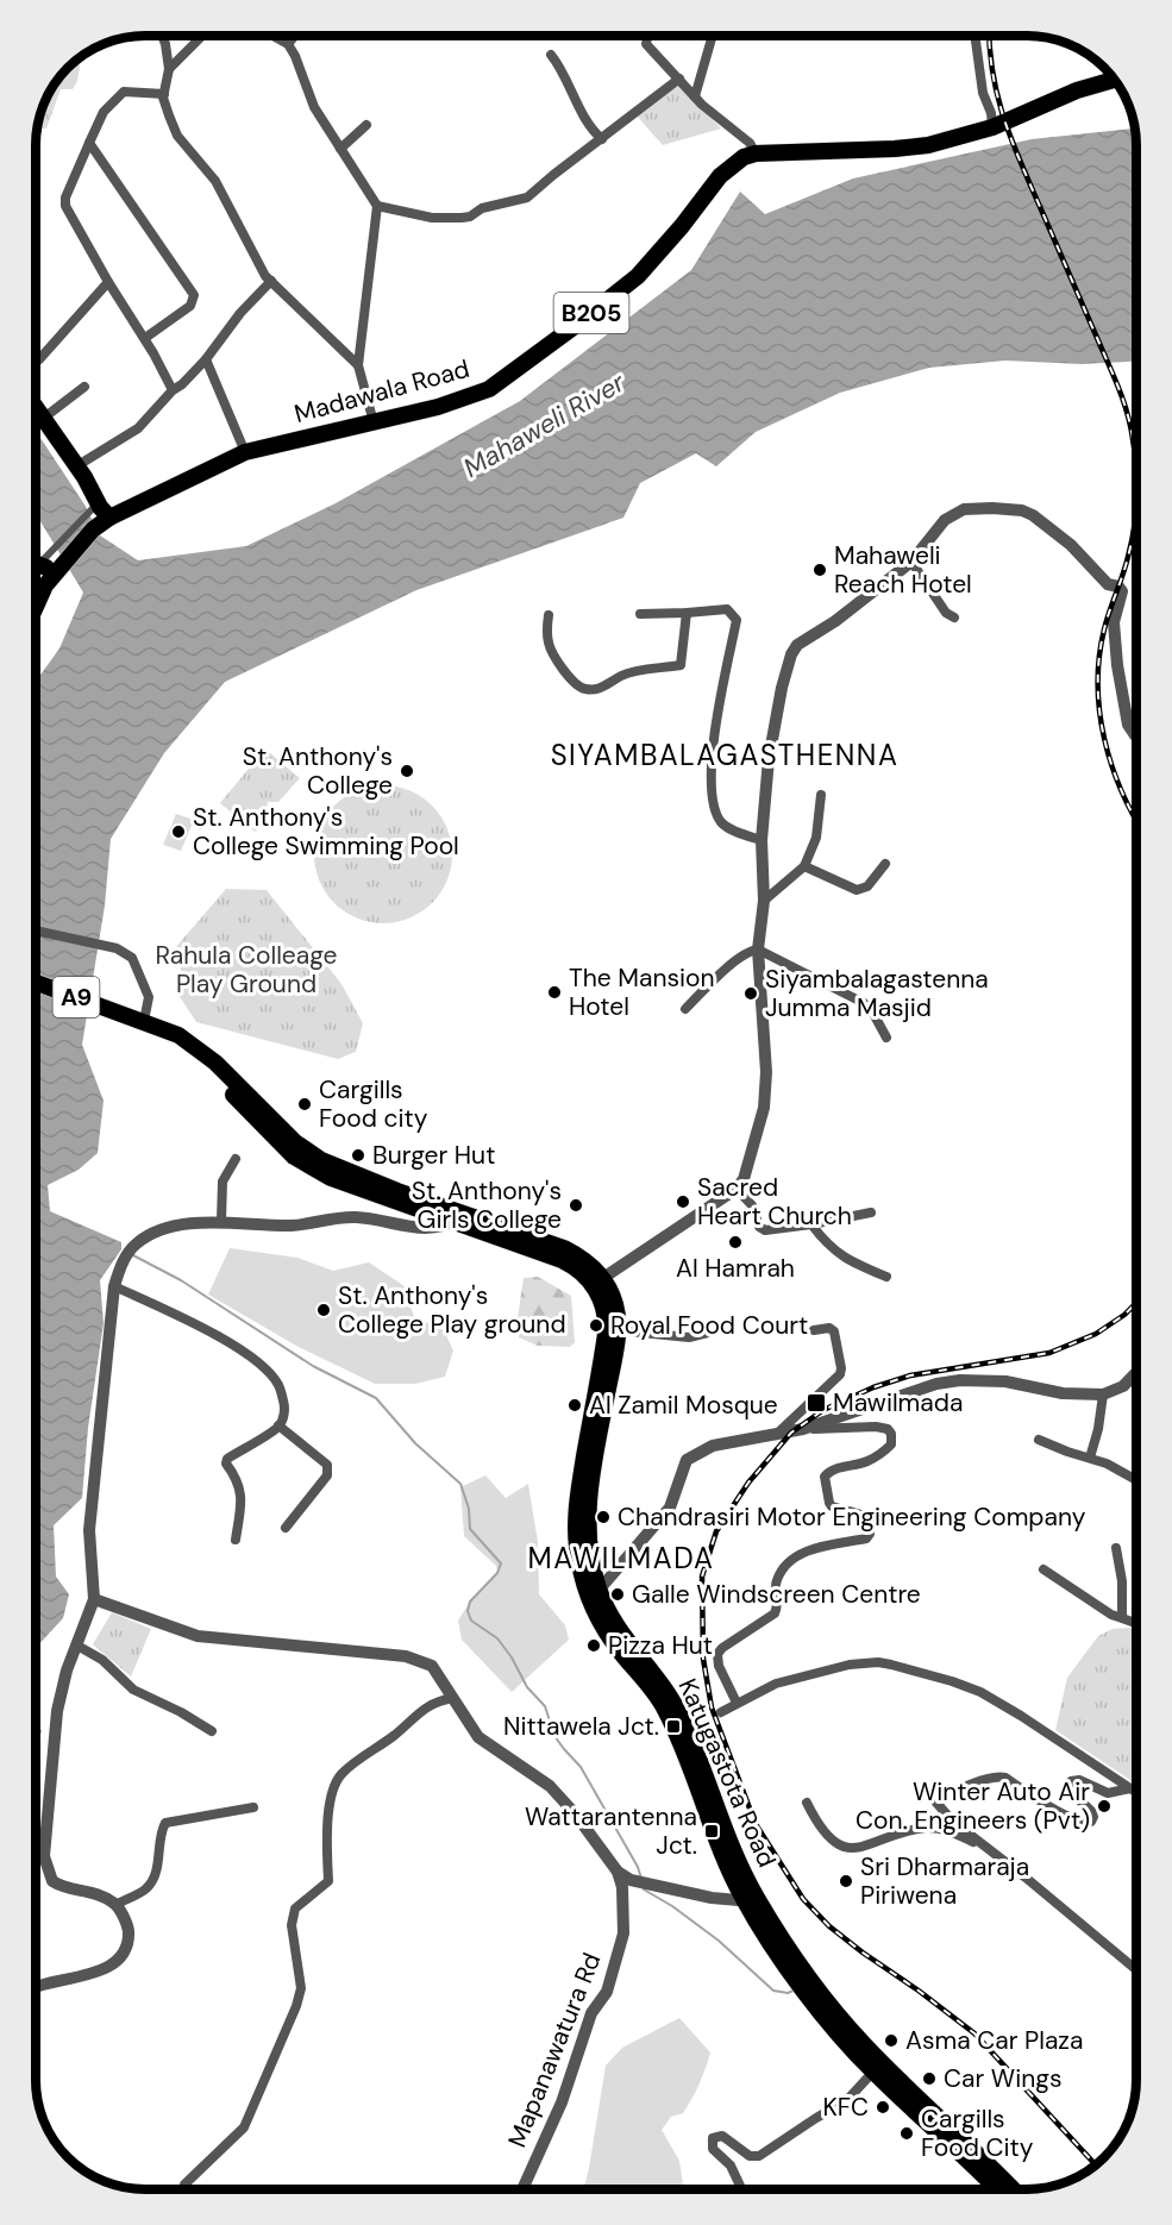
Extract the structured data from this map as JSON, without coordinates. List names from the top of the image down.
{
  "streets": {
    "main road": [
      "B205",
      "Madawala Road",
      "A9",
      "Katugastota Road"
    ],
    "street": ["Mapanawatura Rd"]
  },
  "crossings": [
    ["A9", "Katugastota Road"]
  ],
  "districts": ["SIYAMBALAGASTHENNA", "MAWILMADA"],
  "water": ["Mahaweli River"],
  "parks": ["Rahula Colleage Play Ground"],
  "places": {
    "other": [
      "Mahaweli Reach Hotel",
      "St. Anthony's College",
      "St. Anthony's College Swimming Pool",
      "The Mansion Hotel",
      "Siyambalagastenna Jumma Masjid",
      "Cargills Food city",
      "Burger Hut",
      "Sacred Heart Church",
      "St. Anthony's Girls College",
      "Al Hamrah",
      "St. Anthony's College Play ground",
      "Royal Food Court",
      "Al Zamil Mosque",
      "Chandrasiri Motor Engineering Company",
      "Galle Windscreen Centre",
      "Pizza Hut",
      "Winter Auto Air Con. Engineers (Pvt)",
      "Sri Dharmaraja Piriwena",
      "Asma Car Plaza",
      "Car Wings",
      "KFC",
      "Cargills Food City"
    ],
    "transit": ["Mawilmada", "Nittawela Jct.", "Wattarantenna Jct."]
  }
}
